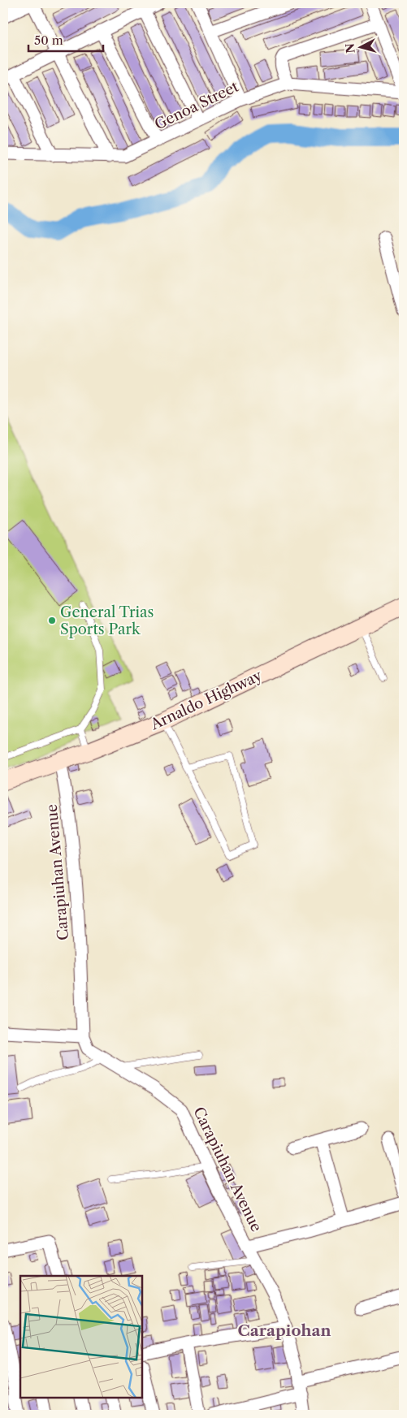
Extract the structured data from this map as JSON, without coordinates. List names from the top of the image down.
{
  "streets": {
    "main road": ["Arnaldo Highway"],
    "street": ["Genoa Street", "Carapiuhan Avenue"]
  },
  "crossings": [
    ["Arnaldo Highway", "Carapiuhan Avenue"]
  ],
  "districts": ["Carapiohan"],
  "places": ["General Trias Sports Park"],
  "scale_bar": "50 m",
  "north": "left"
}
